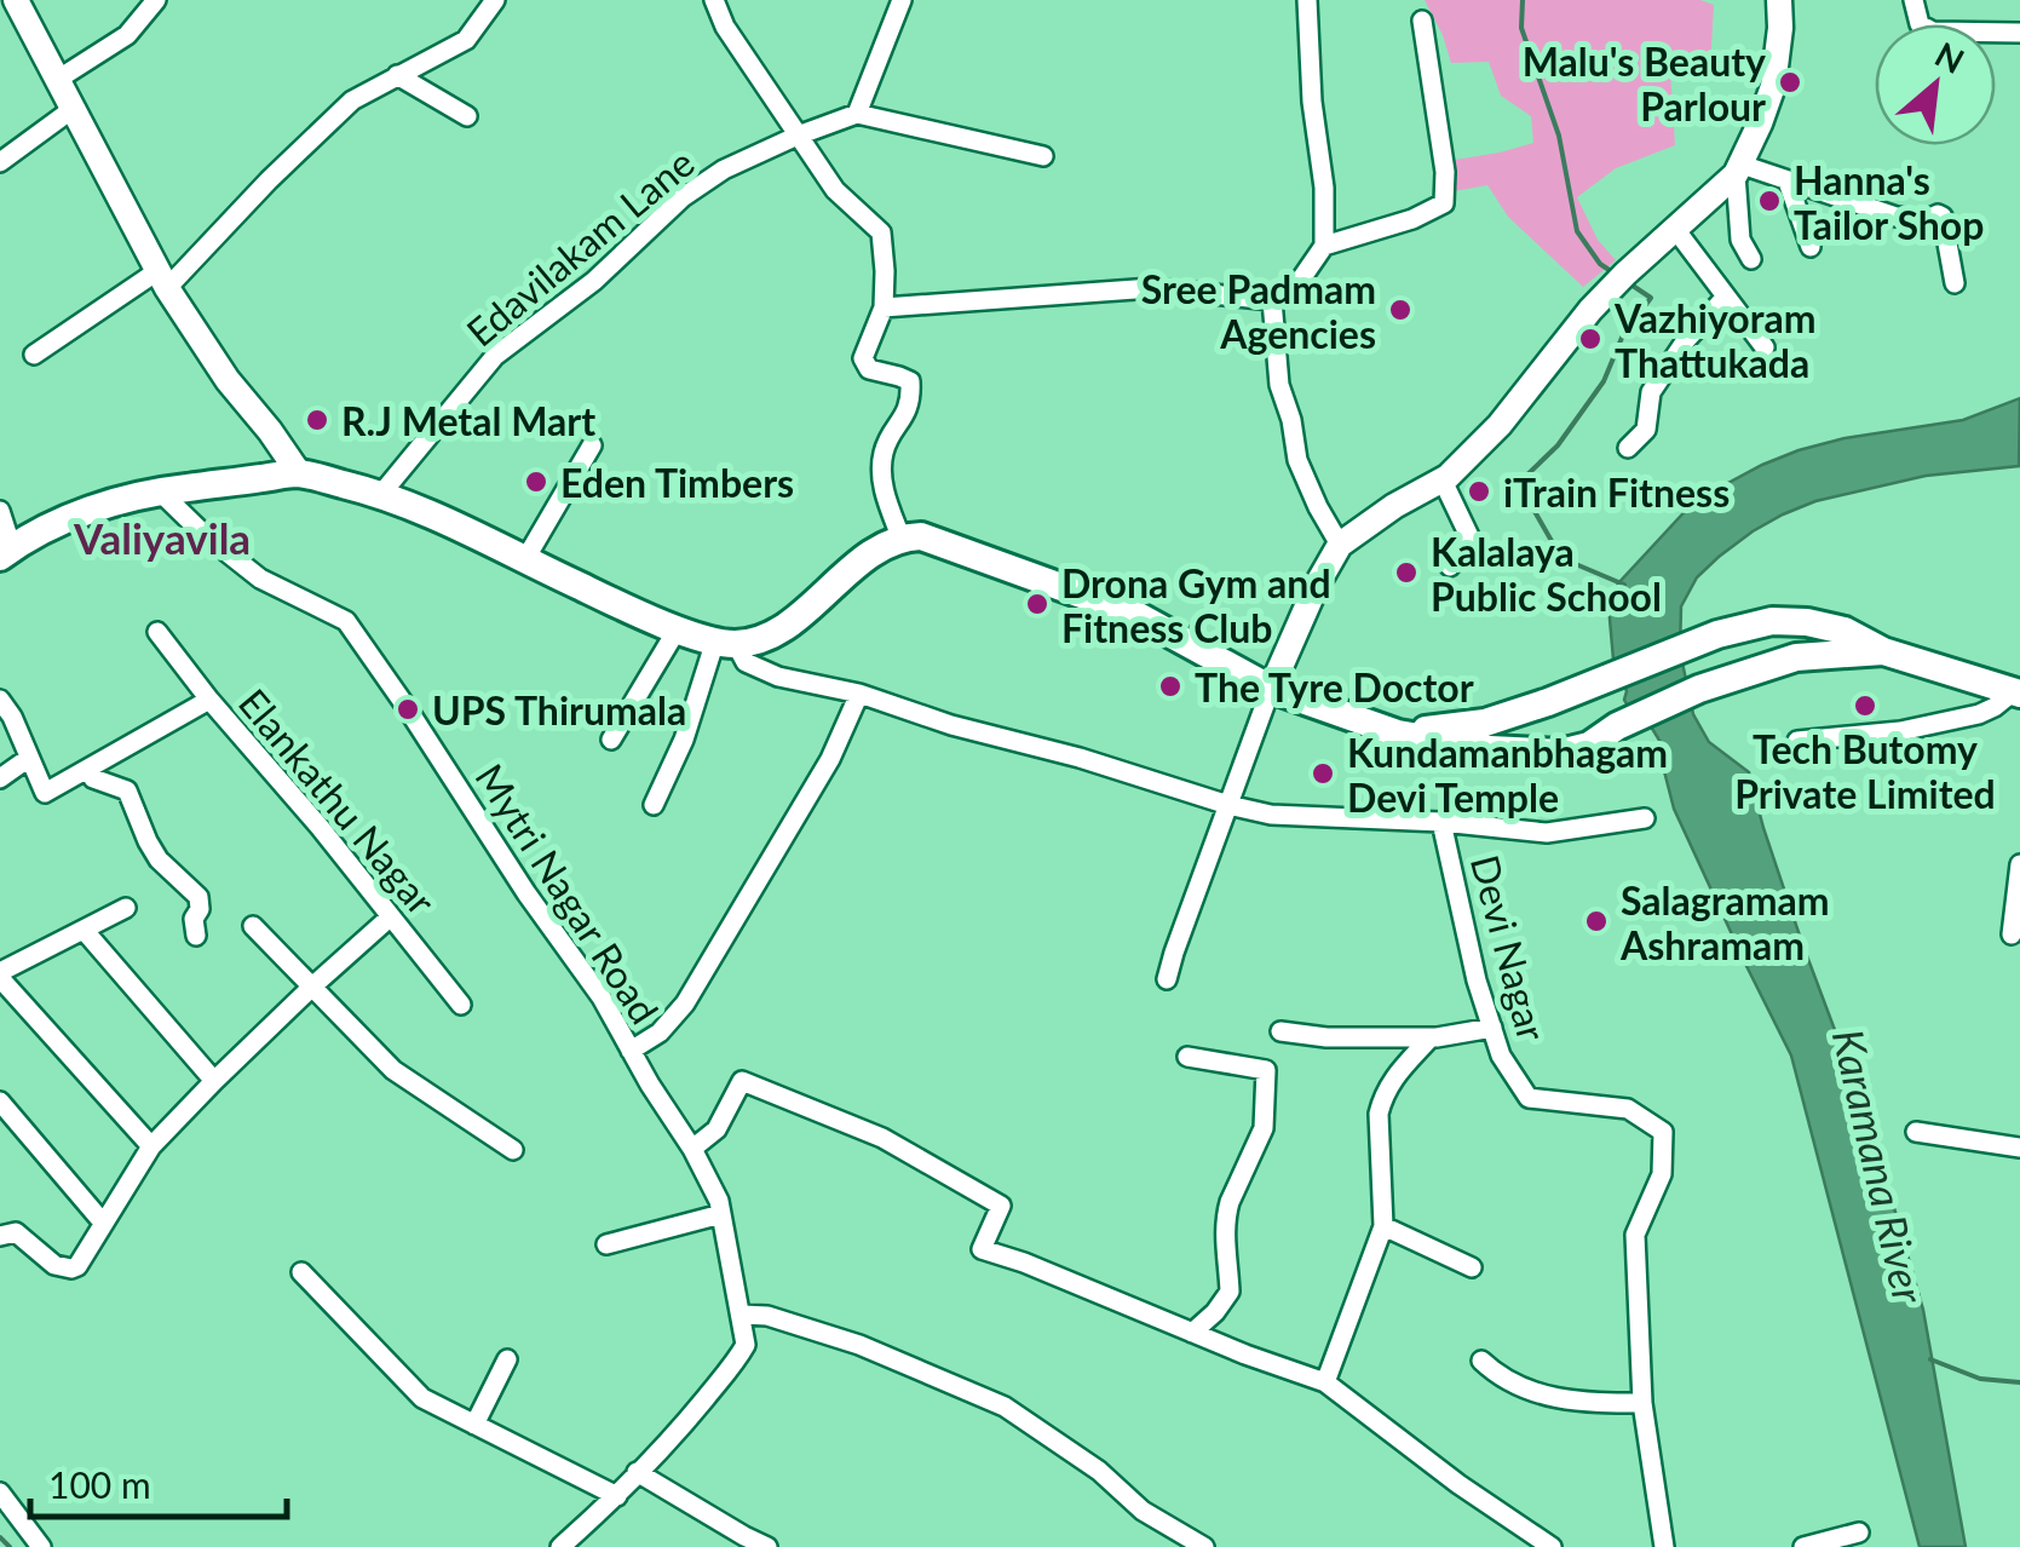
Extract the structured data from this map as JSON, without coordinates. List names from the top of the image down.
{
  "streets": {
    "street": [
      "Edavilakam Lane",
      "Elankathu Nagar",
      "Mytri Nagar Road",
      "Devi Nagar"
    ]
  },
  "districts": ["Valiyavila"],
  "water": ["Karamana River"],
  "places": [
    "Malu's Beauty Parlour",
    "Hanna's Tailor Shop",
    "Sree Padmam Agencies",
    "Vazhiyoram Thattukada",
    "R.J Metal Mart",
    "Eden Timbers",
    "iTrain Fitness",
    "Kalalaya Public School",
    "Drona Gym and Fitness Club",
    "The Tyre Doctor",
    "Tech Butomy Private Limited",
    "UPS Thirumala",
    "Kundamanbhagam Devi Temple",
    "Salagramam Ashramam"
  ],
  "scale_bar": "100 m",
  "north": "top right"
}
